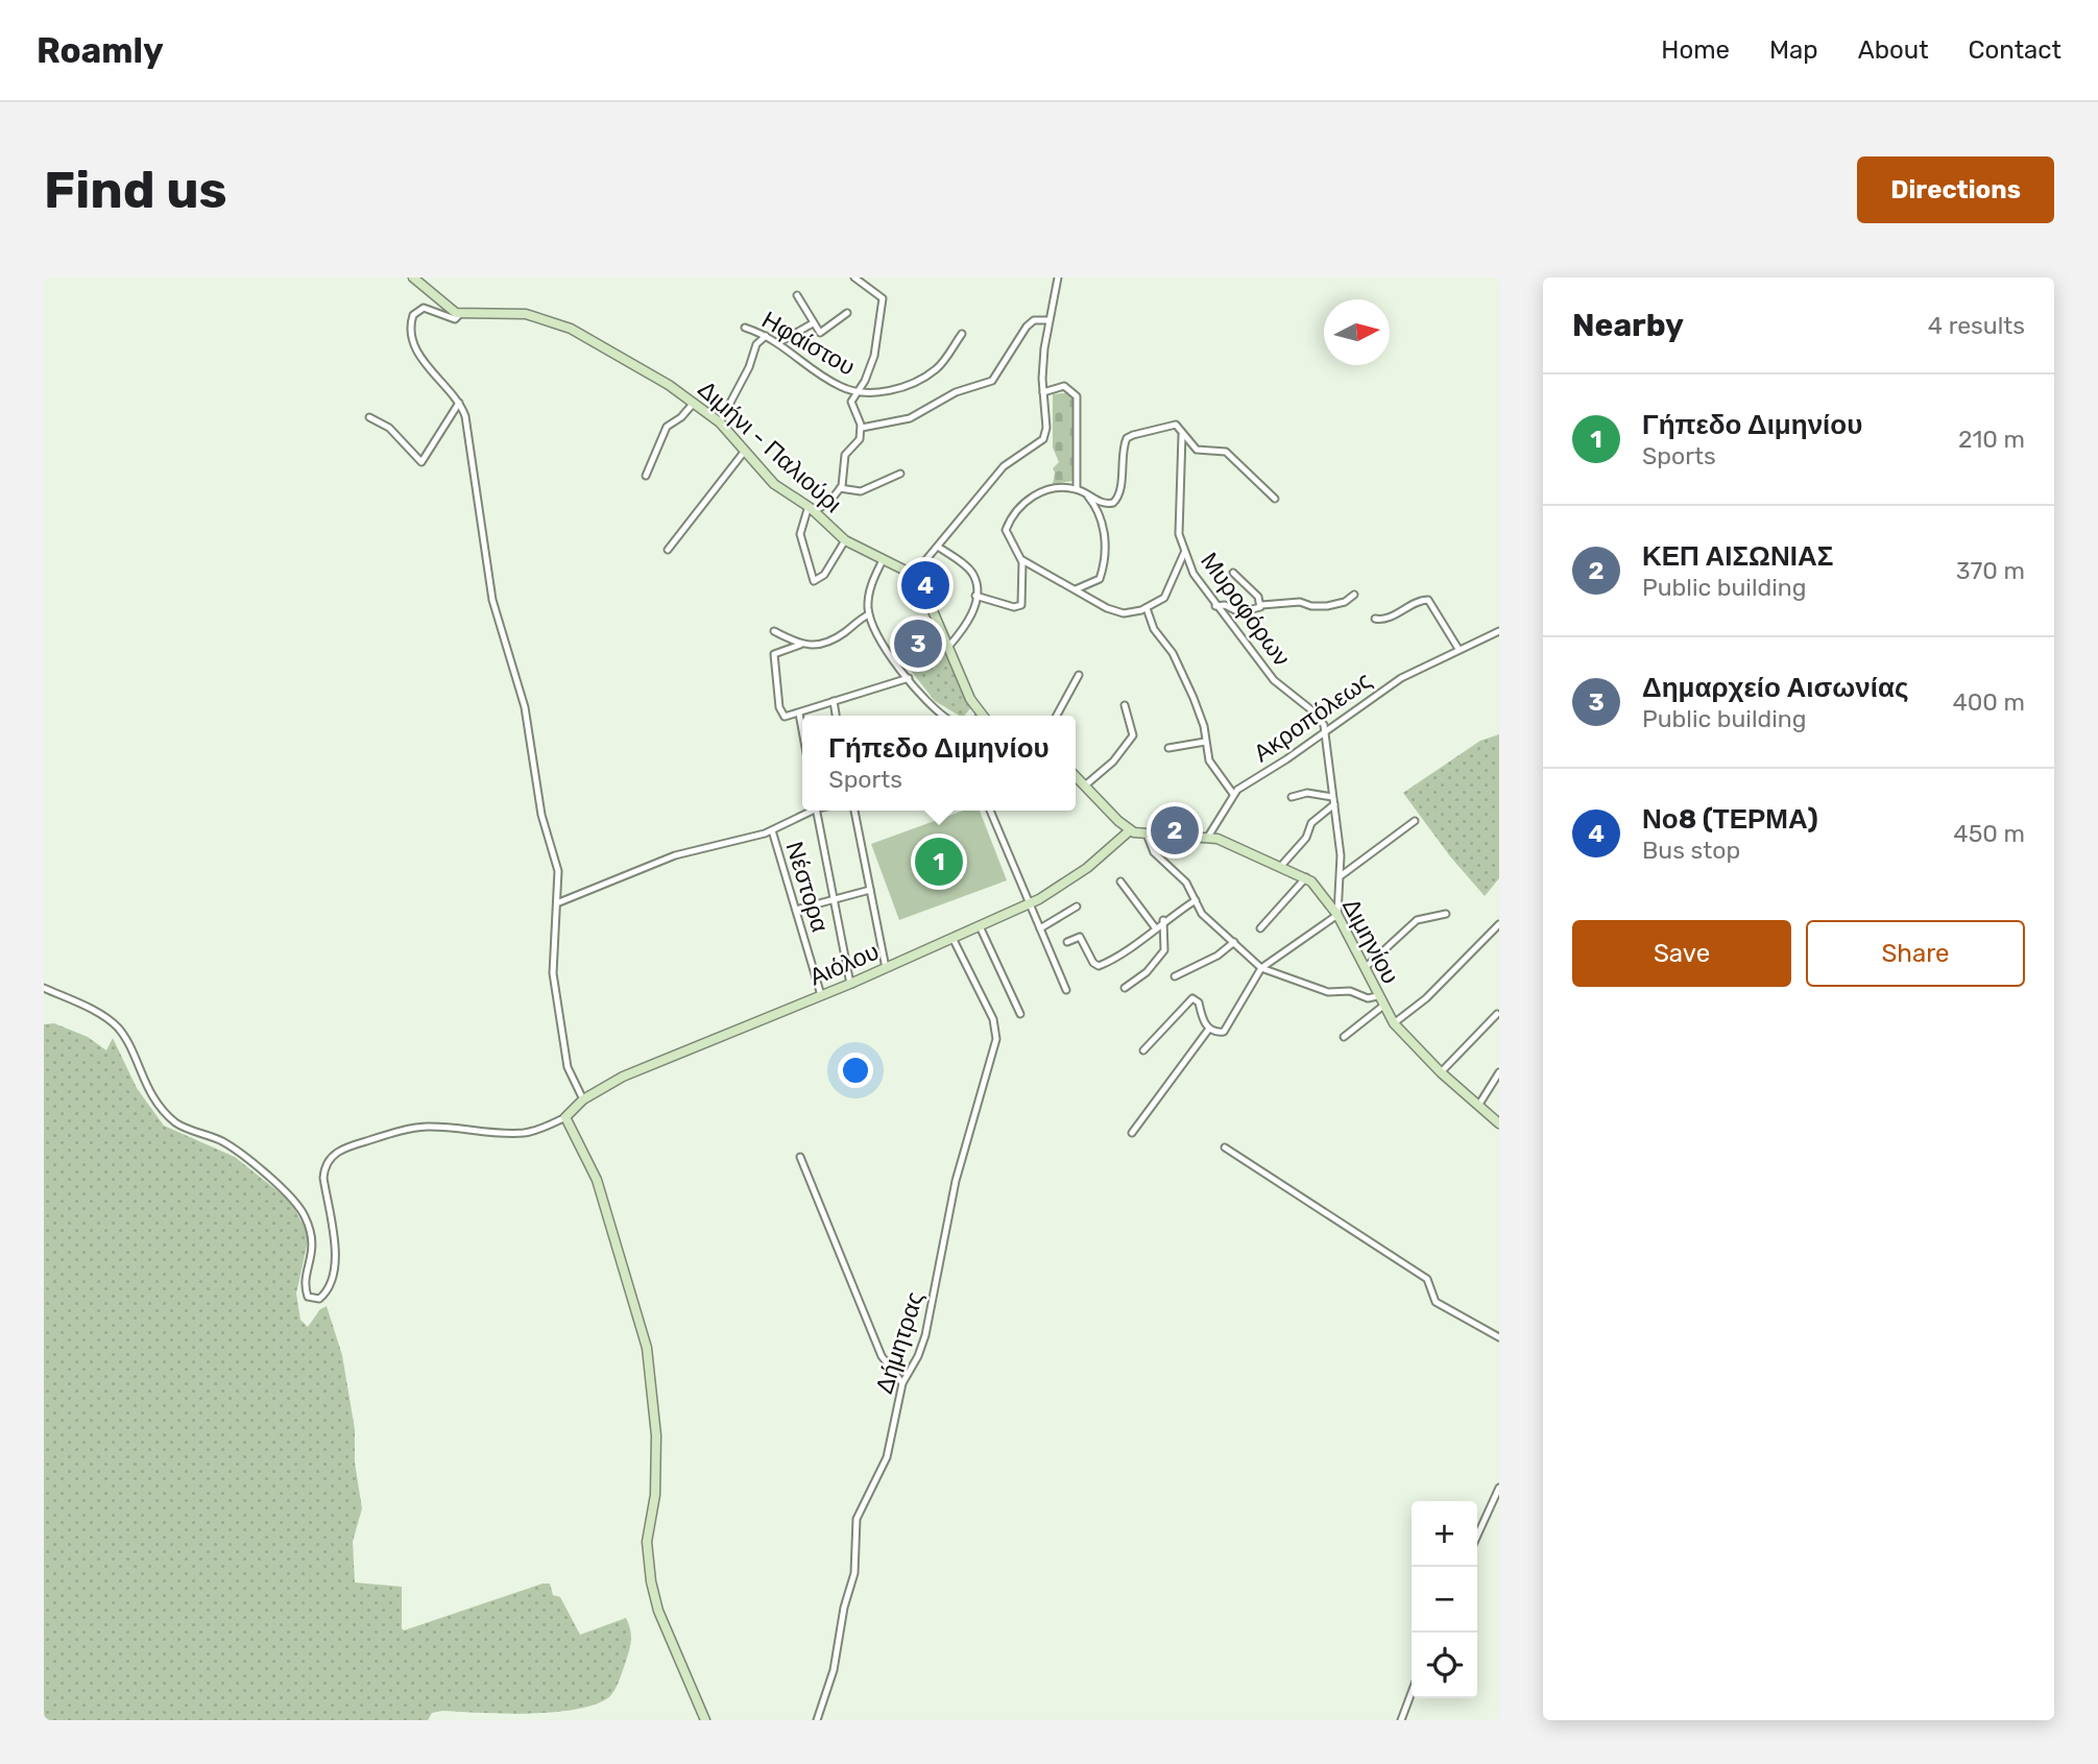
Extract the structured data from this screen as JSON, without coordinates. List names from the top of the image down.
{
  "streets": {
    "main road": ["Διμήνι - Παλιούρι", "Διμηνίου", "Αιόλου"],
    "street": [
      "Ηφαίστου",
      "Μυροφόρων",
      "Ακροπόλεως",
      "Νέστορα",
      "Δήμητρας"
    ]
  },
  "crossings": [
    ["Μυροφόρων", "Ακροπόλεως"],
    ["Ακροπόλεως", "Διμηνίου"],
    ["Νέστορα", "Αιόλου"],
    ["Διμηνίου", "Αιόλου"],
    ["Αιόλου", "Δήμητρας"]
  ],
  "north": "right",
  "page": {
    "header": "Roamly",
    "nav": [
      "Home",
      "Map",
      "About",
      "Contact"
    ],
    "buttons": [
      "Directions",
      ["Save", "Share"]
    ],
    "title": "Find us",
    "heading": ["Nearby", "4 results"],
    "list": [
      {
        "mark": "1",
        "name": "Γήπεδο Διμηνίου",
        "note": "Sports",
        "value": "210 m"
      },
      {
        "mark": "2",
        "name": "ΚΕΠ ΑΙΣΩΝΙΑΣ",
        "note": "Public building",
        "value": "370 m"
      },
      {
        "mark": "3",
        "name": "Δημαρχείο Αισωνίας",
        "note": "Public building",
        "value": "400 m"
      },
      {
        "mark": "4",
        "name": "Νο8 (ΤΕΡΜΑ)",
        "note": "Bus stop",
        "value": "450 m"
      }
    ],
    "pins": [
      "4",
      "3",
      "2",
      "1"
    ],
    "popup": ["Γήπεδο Διμηνίου", "Sports"],
    "map_buttons": ["+", "−"]
  }
}
